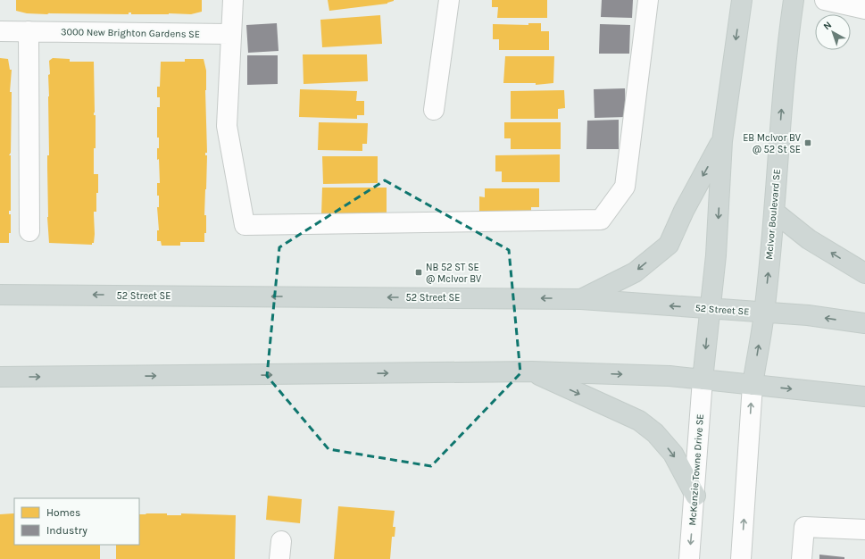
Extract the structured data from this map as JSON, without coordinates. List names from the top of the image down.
{
  "streets": {
    "main road": ["McIvor Boulevard SE", "52 Street SE"],
    "street": ["3000 New Brighton Gardens SE", "McKenzie Towne Drive SE"]
  },
  "crossings": [
    ["McIvor Boulevard SE", "52 Street SE"]
  ],
  "places": {
    "transit": ["EB McIvor BV @ 52 St SE", "NB 52 ST SE @ McIvor BV"]
  },
  "legend": ["Homes", "Industry"],
  "north": "top left"
}
